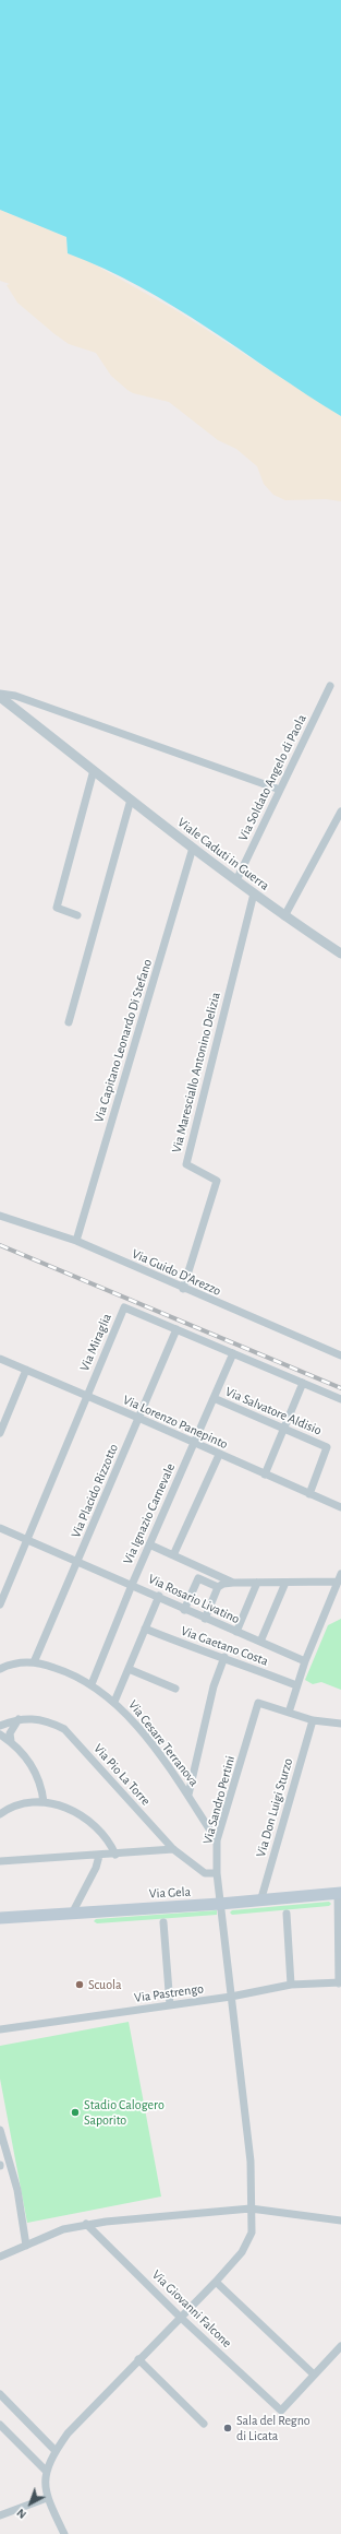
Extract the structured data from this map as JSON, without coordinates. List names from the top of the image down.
{
  "streets": {
    "main road": ["Via Gela"],
    "street": [
      "Via Soldato Angelo di Paola",
      "Viale Caduti in Guerra",
      "Via Capitano Leonardo Di Stefano",
      "Via Maresciallo Antonino Delizia",
      "Via Guido D'Arezzo",
      "Via Miraglia",
      "Via Salvatore Aldisio",
      "Via Lorenzo Panepinto",
      "Via Placido Rizzotto",
      "Via Ignazio Carnevale",
      "Via Rosario Livatino",
      "Via Gaetano Costa",
      "Via Cesare Terranova",
      "Via Pio La Torre",
      "Via Sandro Pertini",
      "Via Don Luigi Sturzo",
      "Via Pastrengo",
      "Via Giovanni Falcone"
    ]
  },
  "crossings": [
    ["Via Soldato Angelo di Paola", "Viale Caduti in Guerra"],
    ["Viale Caduti in Guerra", "Via Capitano Leonardo Di Stefano"],
    ["Viale Caduti in Guerra", "Via Maresciallo Antonino Delizia"],
    ["Via Capitano Leonardo Di Stefano", "Via Guido D'Arezzo"],
    ["Via Maresciallo Antonino Delizia", "Via Guido D'Arezzo"],
    ["Via Miraglia", "Via Lorenzo Panepinto"],
    ["Via Miraglia", "Via Placido Rizzotto"],
    ["Via Miraglia", "Via Ignazio Carnevale"],
    ["Via Miraglia", "Via Rosario Livatino"],
    ["Via Salvatore Aldisio", "Via Lorenzo Panepinto"],
    ["Via Salvatore Aldisio", "Via Ignazio Carnevale"],
    ["Via Lorenzo Panepinto", "Via Placido Rizzotto"],
    ["Via Lorenzo Panepinto", "Via Ignazio Carnevale"],
    ["Via Placido Rizzotto", "Via Rosario Livatino"],
    ["Via Placido Rizzotto", "Via Cesare Terranova"],
    ["Via Ignazio Carnevale", "Via Rosario Livatino"],
    ["Via Ignazio Carnevale", "Via Cesare Terranova"],
    ["Via Cesare Terranova", "Via Sandro Pertini"],
    ["Via Pio La Torre", "Via Sandro Pertini"],
    ["Via Sandro Pertini", "Via Gela"],
    ["Via Sandro Pertini", "Via Pastrengo"],
    ["Via Sandro Pertini", "Via Giovanni Falcone"],
    ["Via Don Luigi Sturzo", "Via Gela"]
  ],
  "places": ["Scuola", "Stadio Calogero Saporito", "Sala del Regno di Licata"],
  "north": "bottom left"
}
